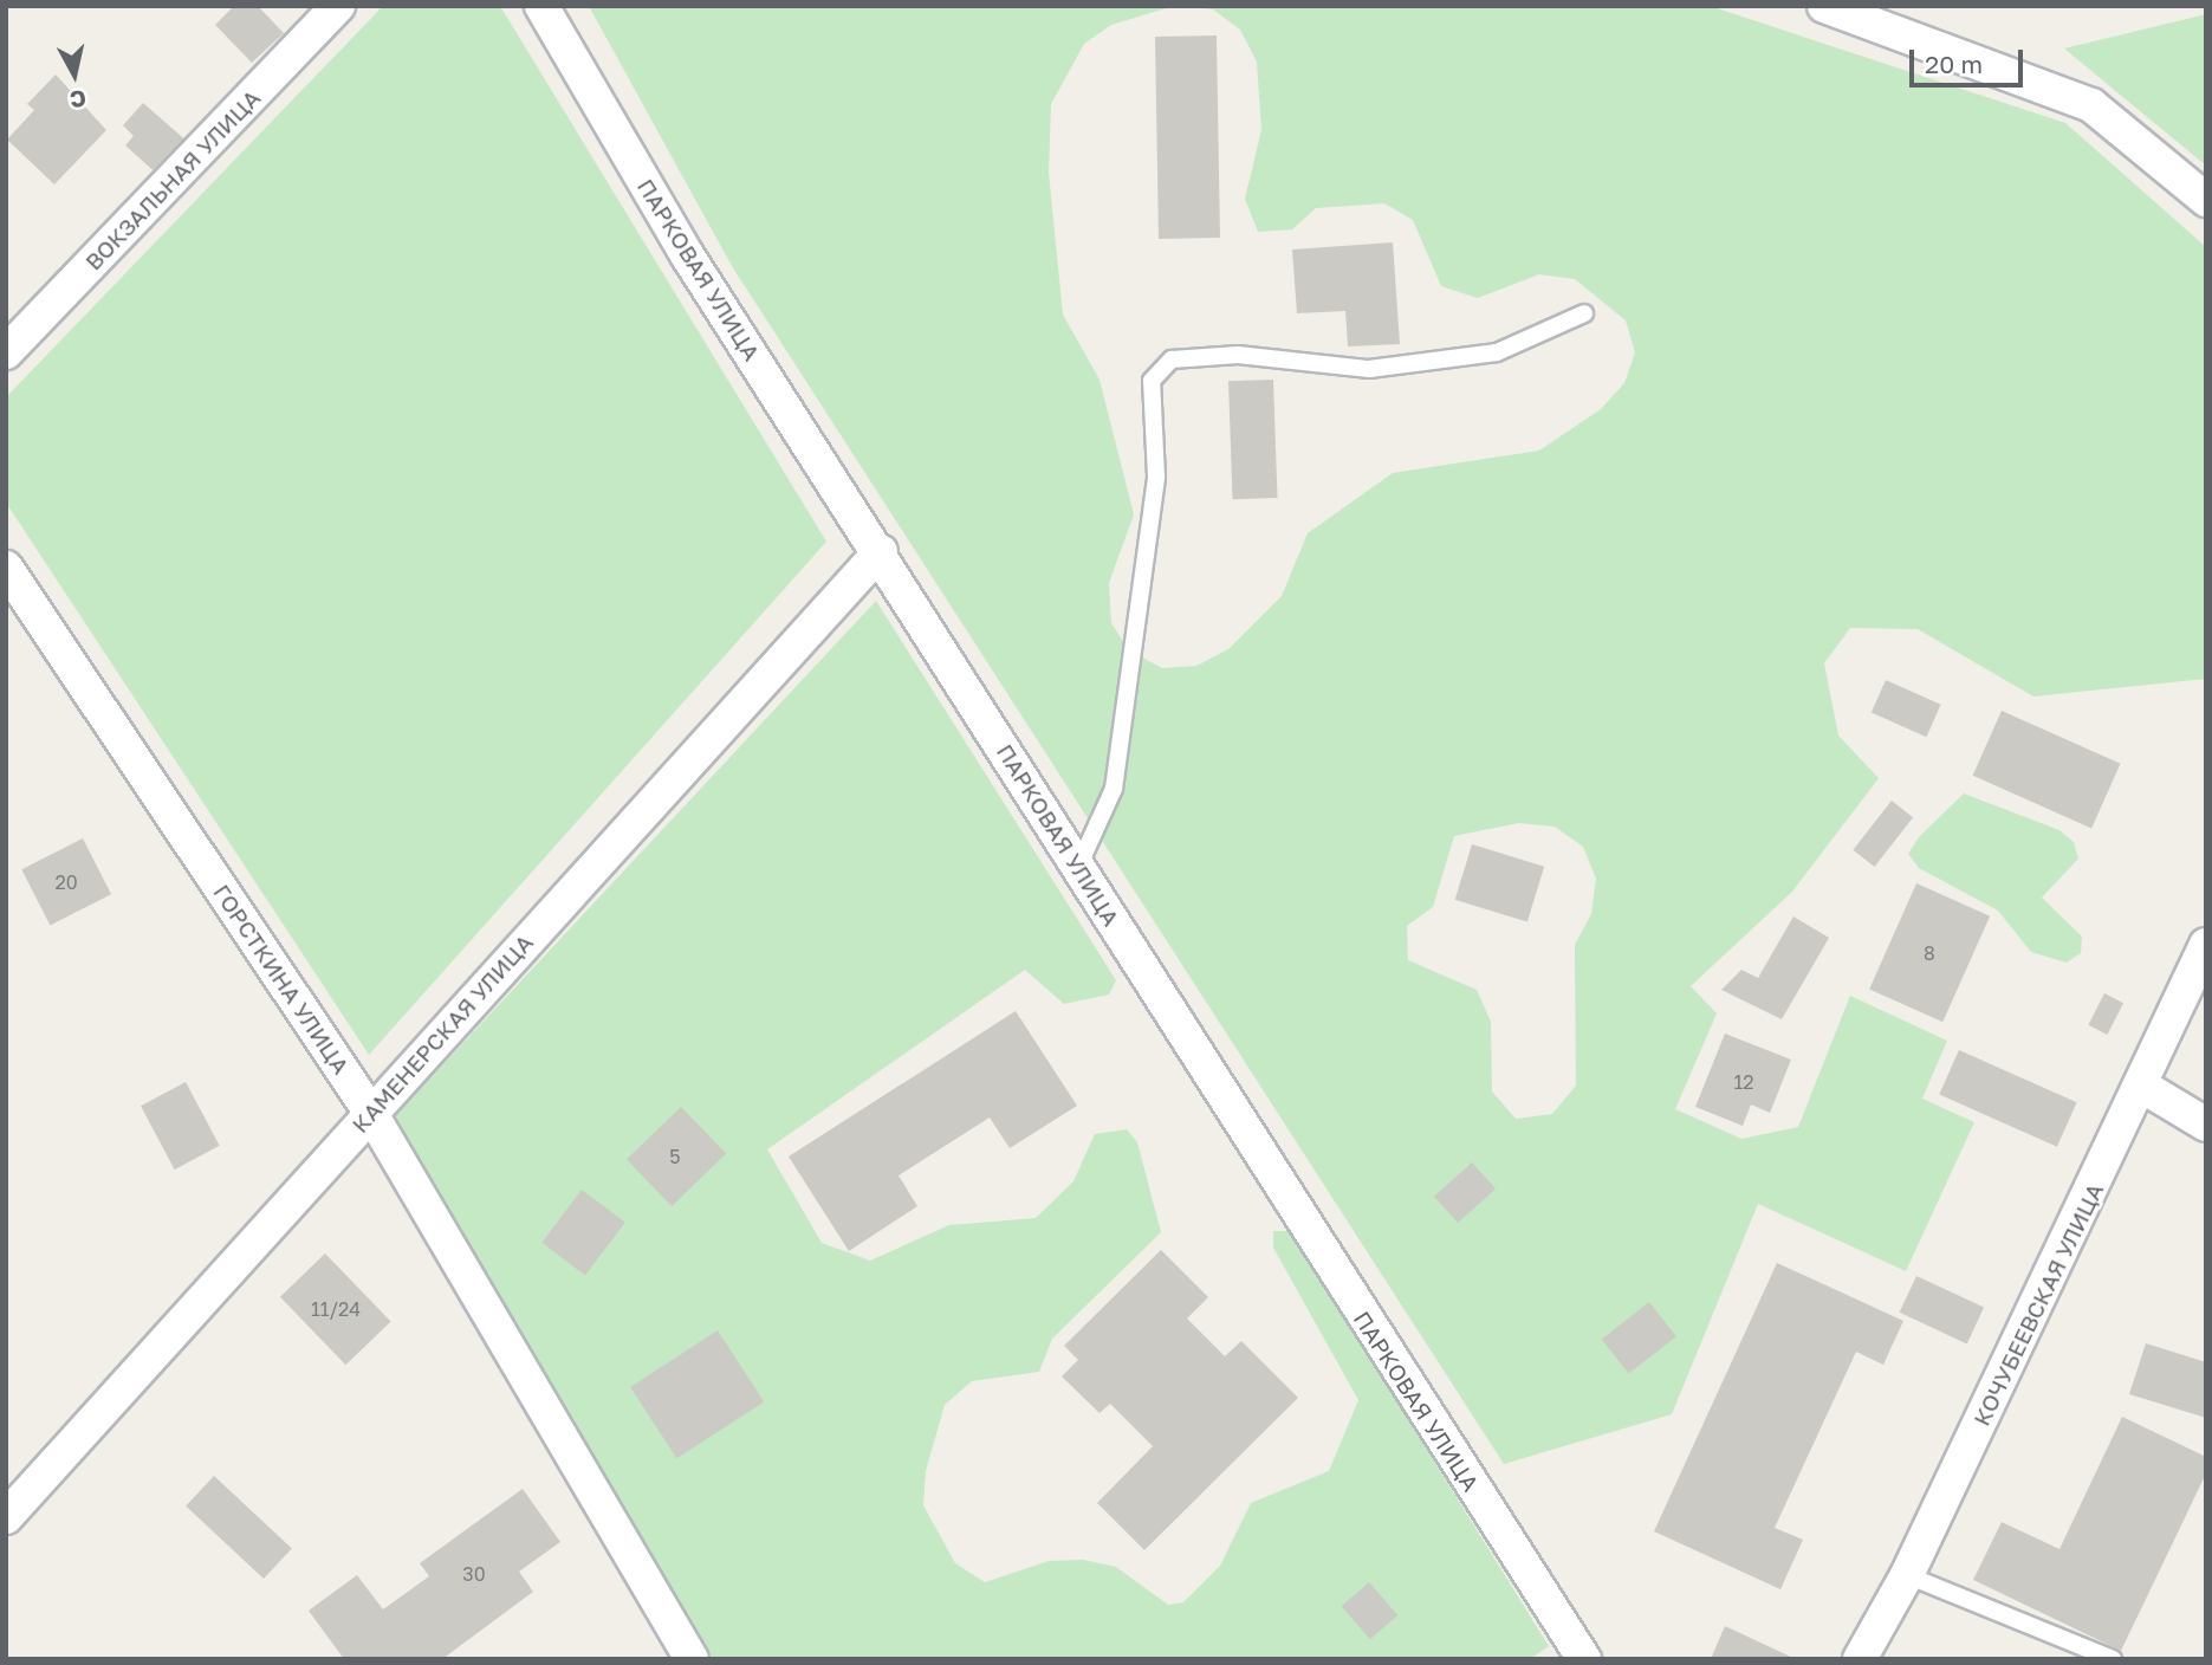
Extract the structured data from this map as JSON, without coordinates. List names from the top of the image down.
{
  "streets": {
    "street": [
      "ВОКЗАЛЬНАЯ УЛИЦА",
      "ПАРКОВАЯ УЛИЦА",
      "ГОРСТКИНА УЛИЦА",
      "КАМЕНЕРСКАЯ УЛИЦА",
      "КОЧУБЕЕВСКАЯ УЛИЦА"
    ]
  },
  "crossings": [
    ["ПАРКОВАЯ УЛИЦА", "КАМЕНЕРСКАЯ УЛИЦА"],
    ["ГОРСТКИНА УЛИЦА", "КАМЕНЕРСКАЯ УЛИЦА"]
  ],
  "house_numbers": [
    "20",
    "8",
    "12",
    "5",
    "11/24",
    "30"
  ],
  "scale_bar": "20 m",
  "north": "bottom"
}
